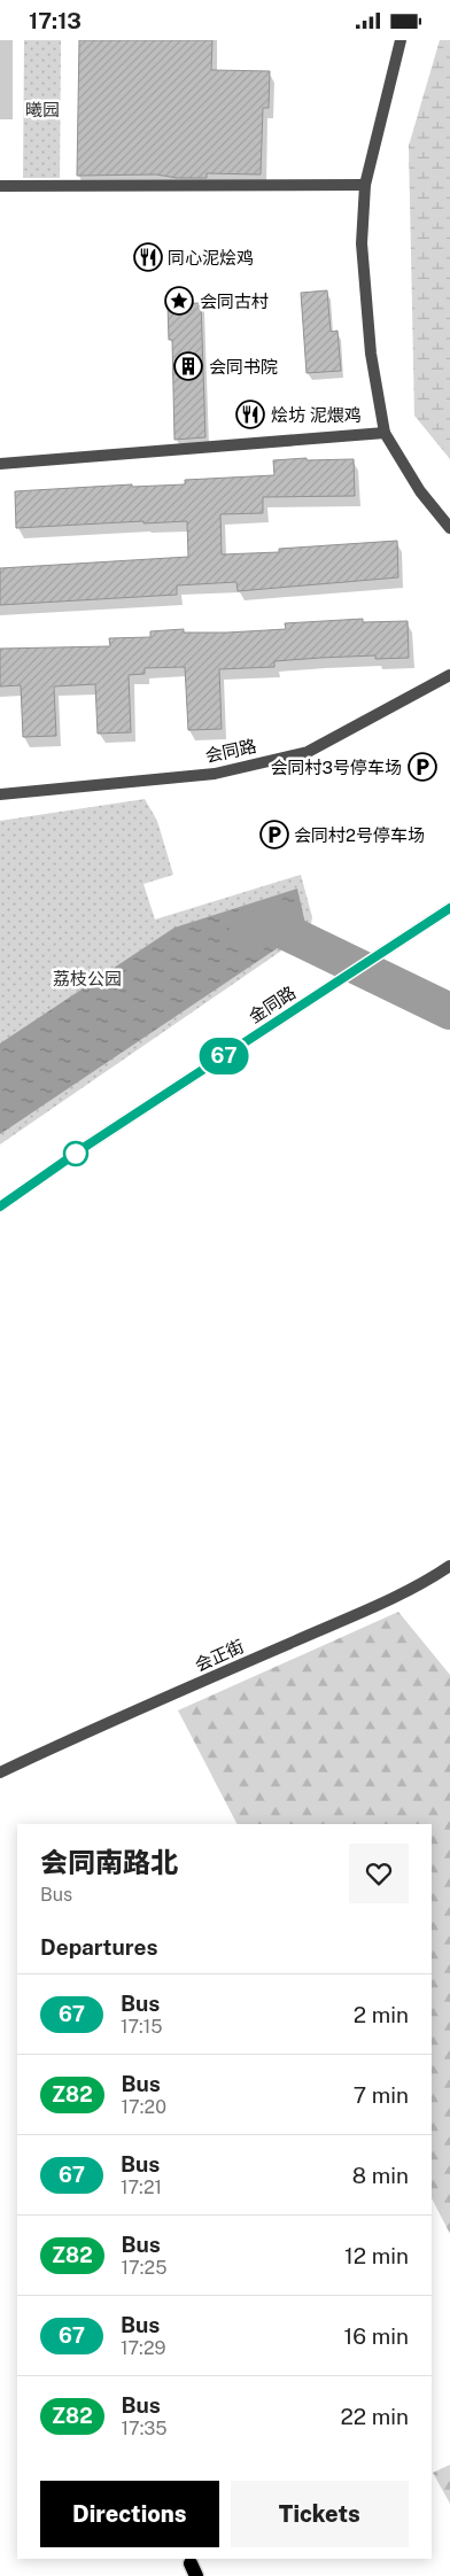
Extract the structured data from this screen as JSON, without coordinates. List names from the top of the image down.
{
  "streets": {
    "street": ["会同路", "金同路", "会正街"]
  },
  "parks": ["曦园", "荔枝公园"],
  "places": {
    "restaurant": ["同心泥烩鸡", "烩坊 泥煨鸡"],
    "place": ["会同古村"],
    "building": ["会同书院"],
    "parking": ["会同村3号停车场", "会同村2号停车场"]
  },
  "lines": ["bus line 67"],
  "page": {
    "status": "17:13",
    "on_map": "67",
    "heading": [
      ["会同南路北", "Bus"],
      "Departures"
    ],
    "list": [
      {
        "mark": "67",
        "name": "Bus",
        "note": "17:15",
        "value": "2 min"
      },
      {
        "mark": "Z82",
        "name": "Bus",
        "note": "17:20",
        "value": "7 min"
      },
      {
        "mark": "67",
        "name": "Bus",
        "note": "17:21",
        "value": "8 min"
      },
      {
        "mark": "Z82",
        "name": "Bus",
        "note": "17:25",
        "value": "12 min"
      },
      {
        "mark": "67",
        "name": "Bus",
        "note": "17:29",
        "value": "16 min"
      },
      {
        "mark": "Z82",
        "name": "Bus",
        "note": "17:35",
        "value": "22 min"
      }
    ],
    "buttons": ["Directions", "Tickets"]
  }
}
